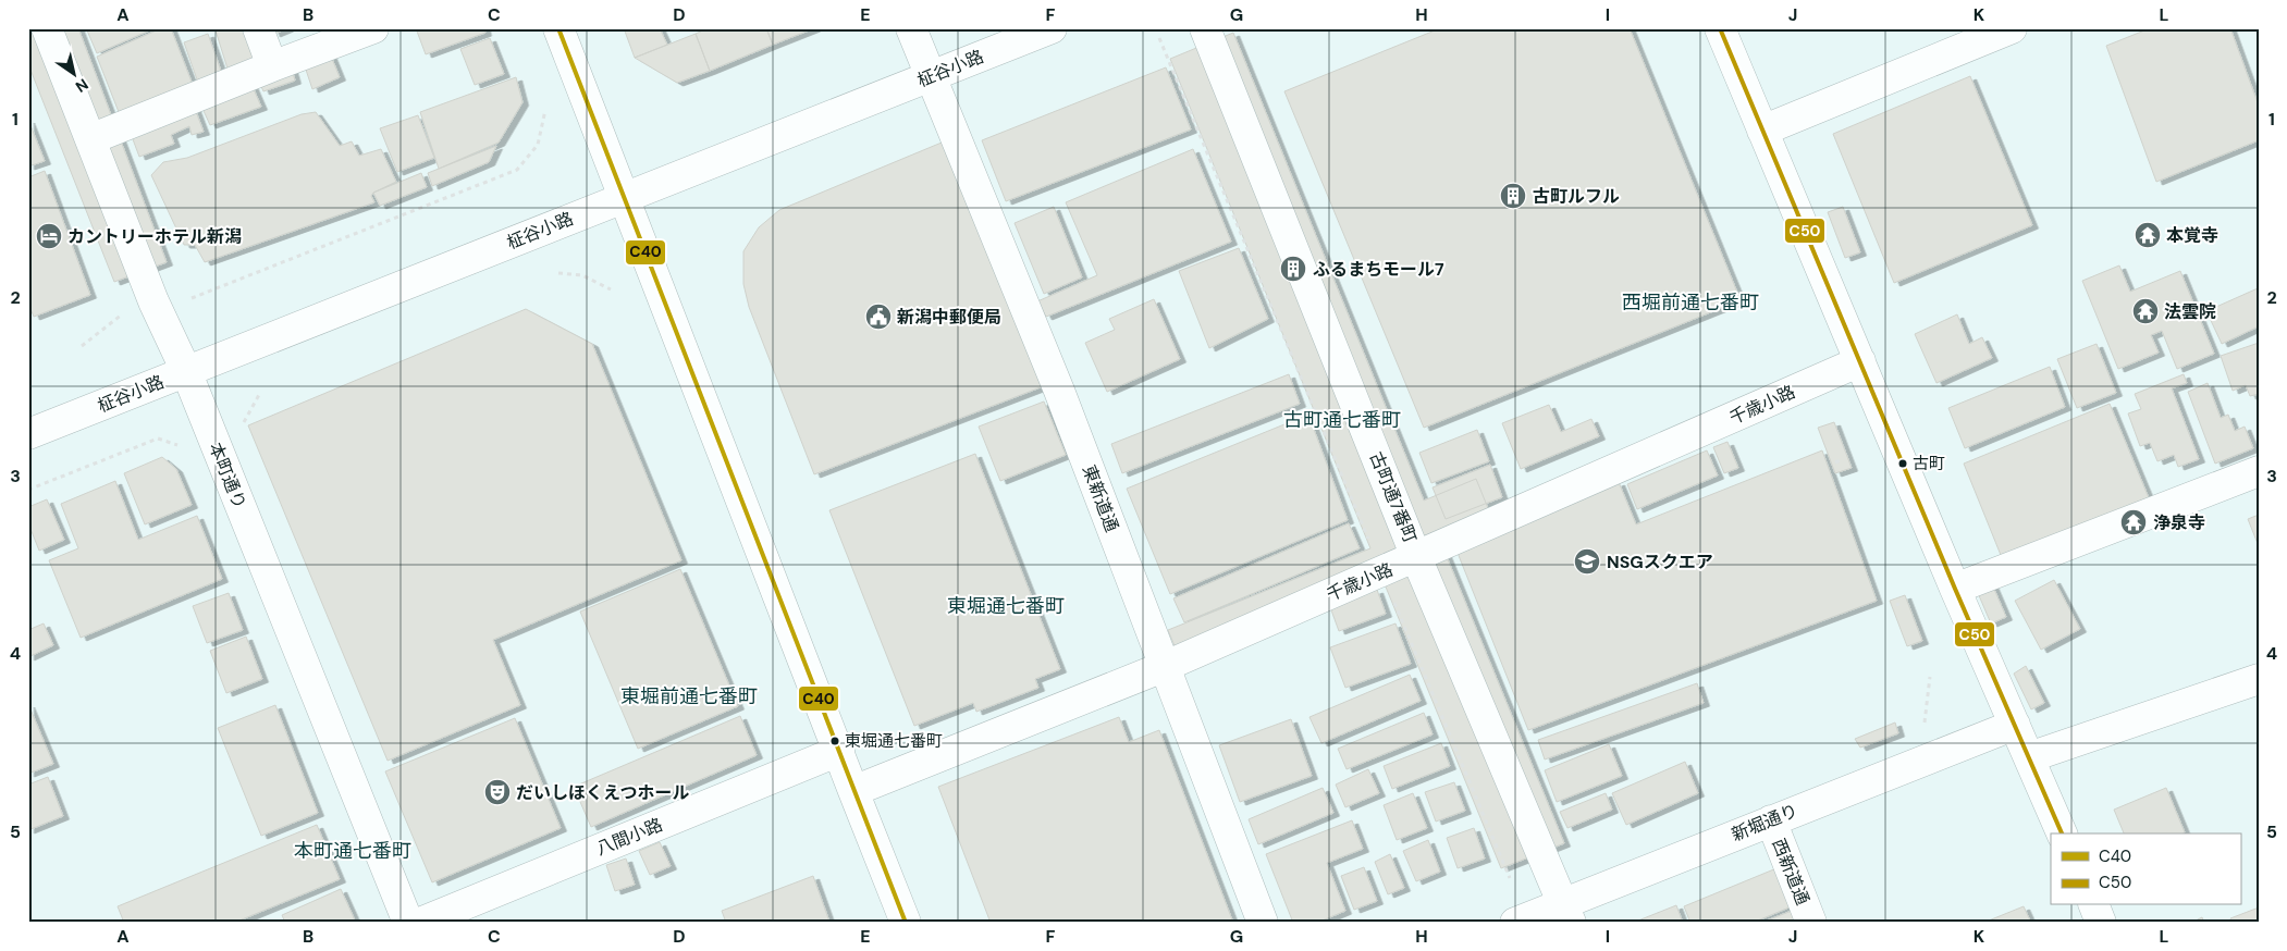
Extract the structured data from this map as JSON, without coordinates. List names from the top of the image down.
{
  "streets": {
    "main road": [
      "柾谷小路",
      "千歳小路",
      "本町通り",
      "古町通7番町",
      "東新道通",
      "新堀通り",
      "八間小路",
      "西新道通"
    ]
  },
  "crossings": [
    ["柾谷小路", "本町通り"],
    ["柾谷小路", "東新道通"],
    ["千歳小路", "古町通7番町"],
    ["千歳小路", "東新道通"],
    ["古町通7番町", "新堀通り"],
    ["新堀通り", "西新道通"]
  ],
  "districts": [
    "西堀前通七番町",
    "古町通七番町",
    "東堀通七番町",
    "東堀前通七番町",
    "本町通七番町"
  ],
  "places": {
    "building": ["古町ルフル", "ふるまちモール7"],
    "temple": ["本覚寺", "法雲院", "浄泉寺"],
    "hotel": ["カントリーホテル新潟"],
    "public building": ["新潟中郵便局"],
    "other": ["古町", "東堀通七番町"],
    "school or university": ["NSGスクエア"],
    "theatre": ["だいしほくえつホール"]
  },
  "lines": ["transit line C40", "transit line C50"],
  "legend": ["C40", "C50"],
  "north": "bottom right",
  "grid": {
    "columns": [
      "A",
      "B",
      "C",
      "D",
      "E",
      "F",
      "G",
      "H",
      "I",
      "J",
      "K",
      "L"
    ],
    "rows": [
      "1",
      "2",
      "3",
      "4",
      "5"
    ]
  }
}
